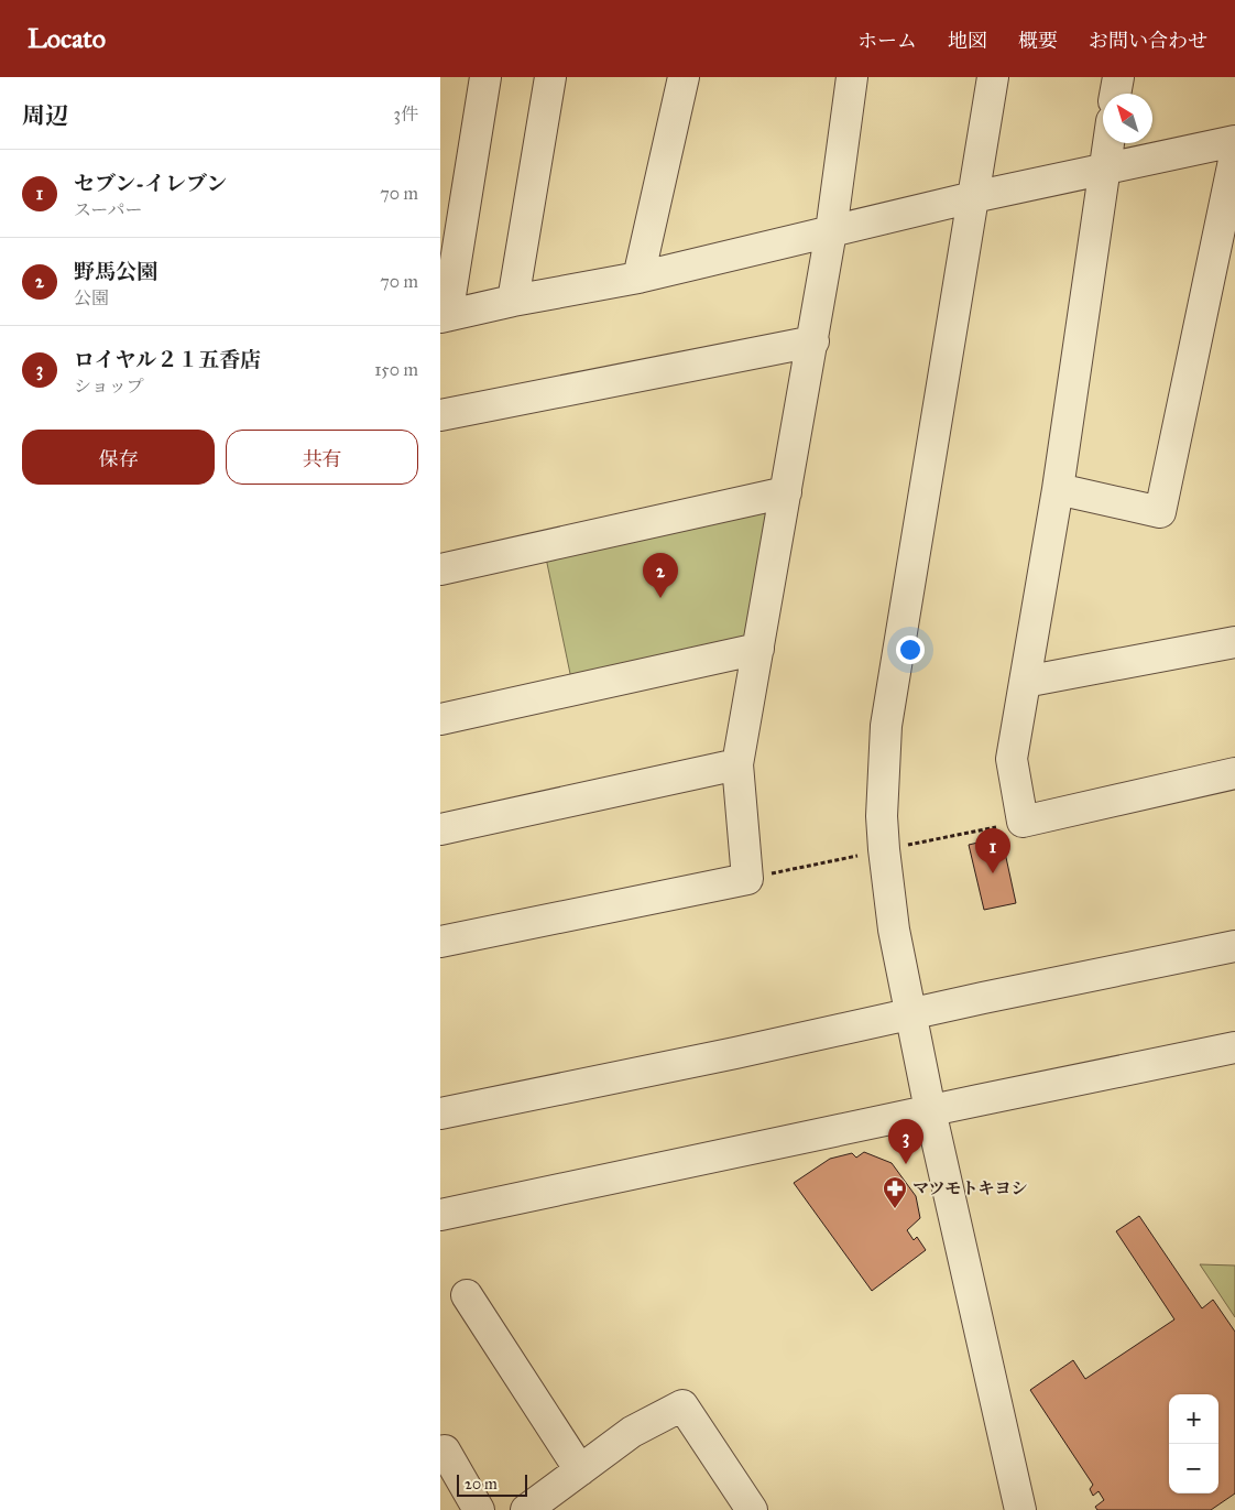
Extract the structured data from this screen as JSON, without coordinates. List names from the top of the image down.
{
  "places": {
    "pharmacy": ["マツモトキヨシ"]
  },
  "scale_bar": "20 m",
  "north": "top left",
  "page": {
    "header": "Locato",
    "nav": [
      "ホーム",
      "地図",
      "概要",
      "お問い合わせ"
    ],
    "heading": ["周辺", "3件"],
    "list": [
      {
        "mark": "1",
        "name": "セブン-イレブン",
        "note": "スーパー",
        "value": "70 m"
      },
      {
        "mark": "2",
        "name": "野馬公園",
        "note": "公園",
        "value": "70 m"
      },
      {
        "mark": "3",
        "name": "ロイヤル２１五香店",
        "note": "ショップ",
        "value": "150 m"
      }
    ],
    "buttons": ["保存", "共有"],
    "pins": ["2", "1", "3"],
    "map_buttons": ["+", "−"],
    "scale": "20 m"
  }
}
